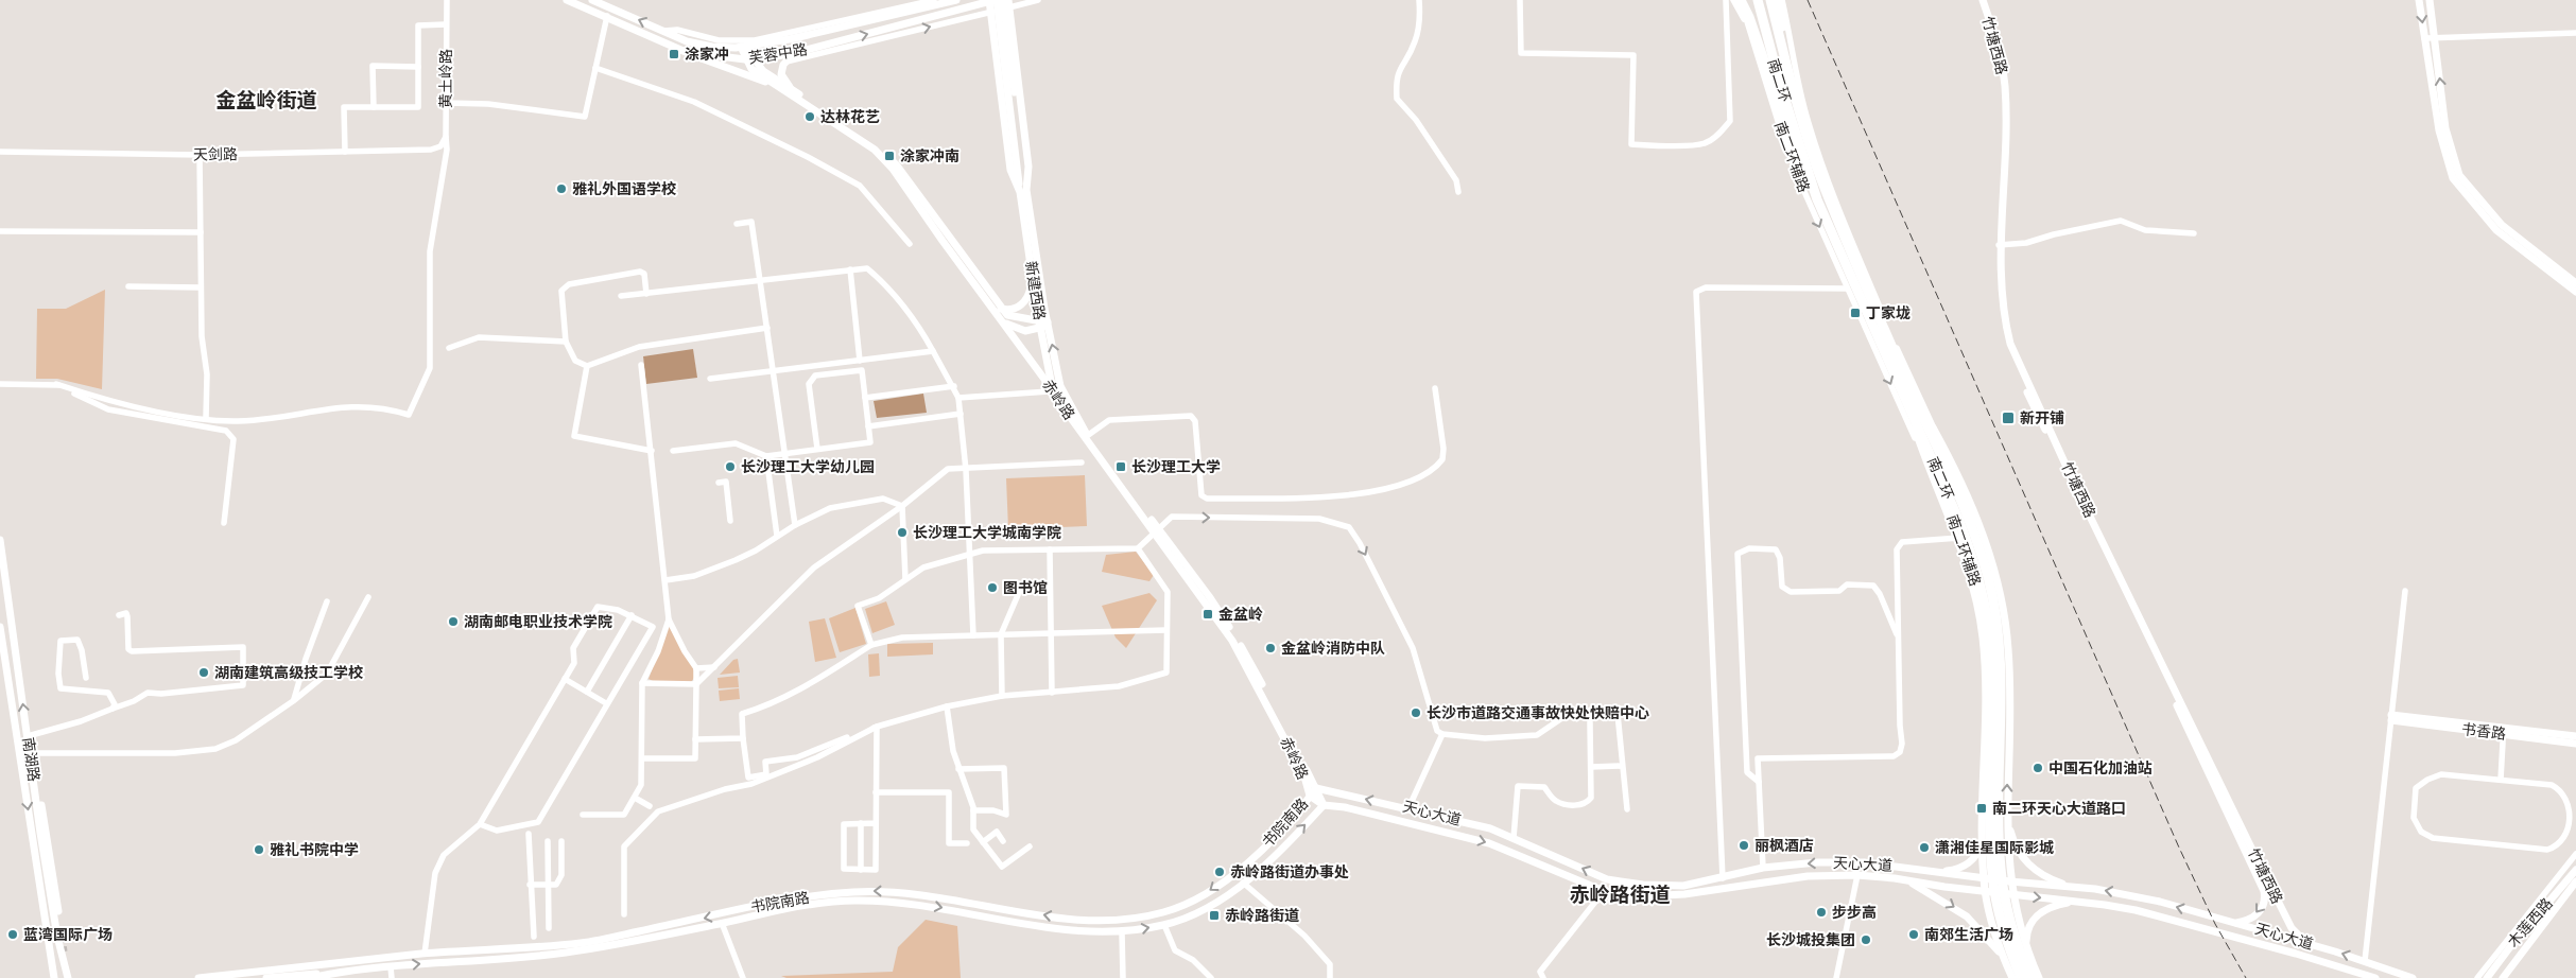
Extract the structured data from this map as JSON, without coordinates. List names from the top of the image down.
{
  "streets": {
    "highway": ["南二环"],
    "main road": [
      "竹塘西路",
      "芙蓉中路",
      "南二环辅路",
      "新建西路",
      "赤岭路",
      "书香路",
      "南湖路",
      "天心大道",
      "书院南路",
      "木莲西路"
    ],
    "street": ["黄土岭路", "天剑路"]
  },
  "crossings": [
    ["竹塘西路", "天心大道"],
    ["芙蓉中路", "新建西路"],
    ["芙蓉中路", "赤岭路"],
    ["黄土岭路", "天剑路"],
    ["南二环辅路", "天心大道"],
    ["新建西路", "赤岭路"],
    ["赤岭路", "天心大道"],
    ["赤岭路", "书院南路"],
    ["天心大道", "书院南路"]
  ],
  "districts": ["金盆岭街道", "赤岭路街道"],
  "places": {
    "transit": [
      "涂家冲",
      "涂家冲南",
      "丁家垅",
      "新开铺",
      "长沙理工大学",
      "金盆岭",
      "南二环天心大道路口",
      "赤岭路街道"
    ],
    "other": [
      "达林花艺",
      "雅礼外国语学校",
      "长沙理工大学幼儿园",
      "长沙理工大学城南学院",
      "图书馆",
      "湖南邮电职业技术学院",
      "金盆岭消防中队",
      "湖南建筑高级技工学校",
      "长沙市道路交通事故快处快赔中心",
      "中国石化加油站",
      "丽枫酒店",
      "潇湘佳星国际影城",
      "雅礼书院中学",
      "赤岭路街道办事处",
      "步步高",
      "蓝湾国际广场",
      "南郊生活广场",
      "长沙城投集团"
    ]
  }
}
